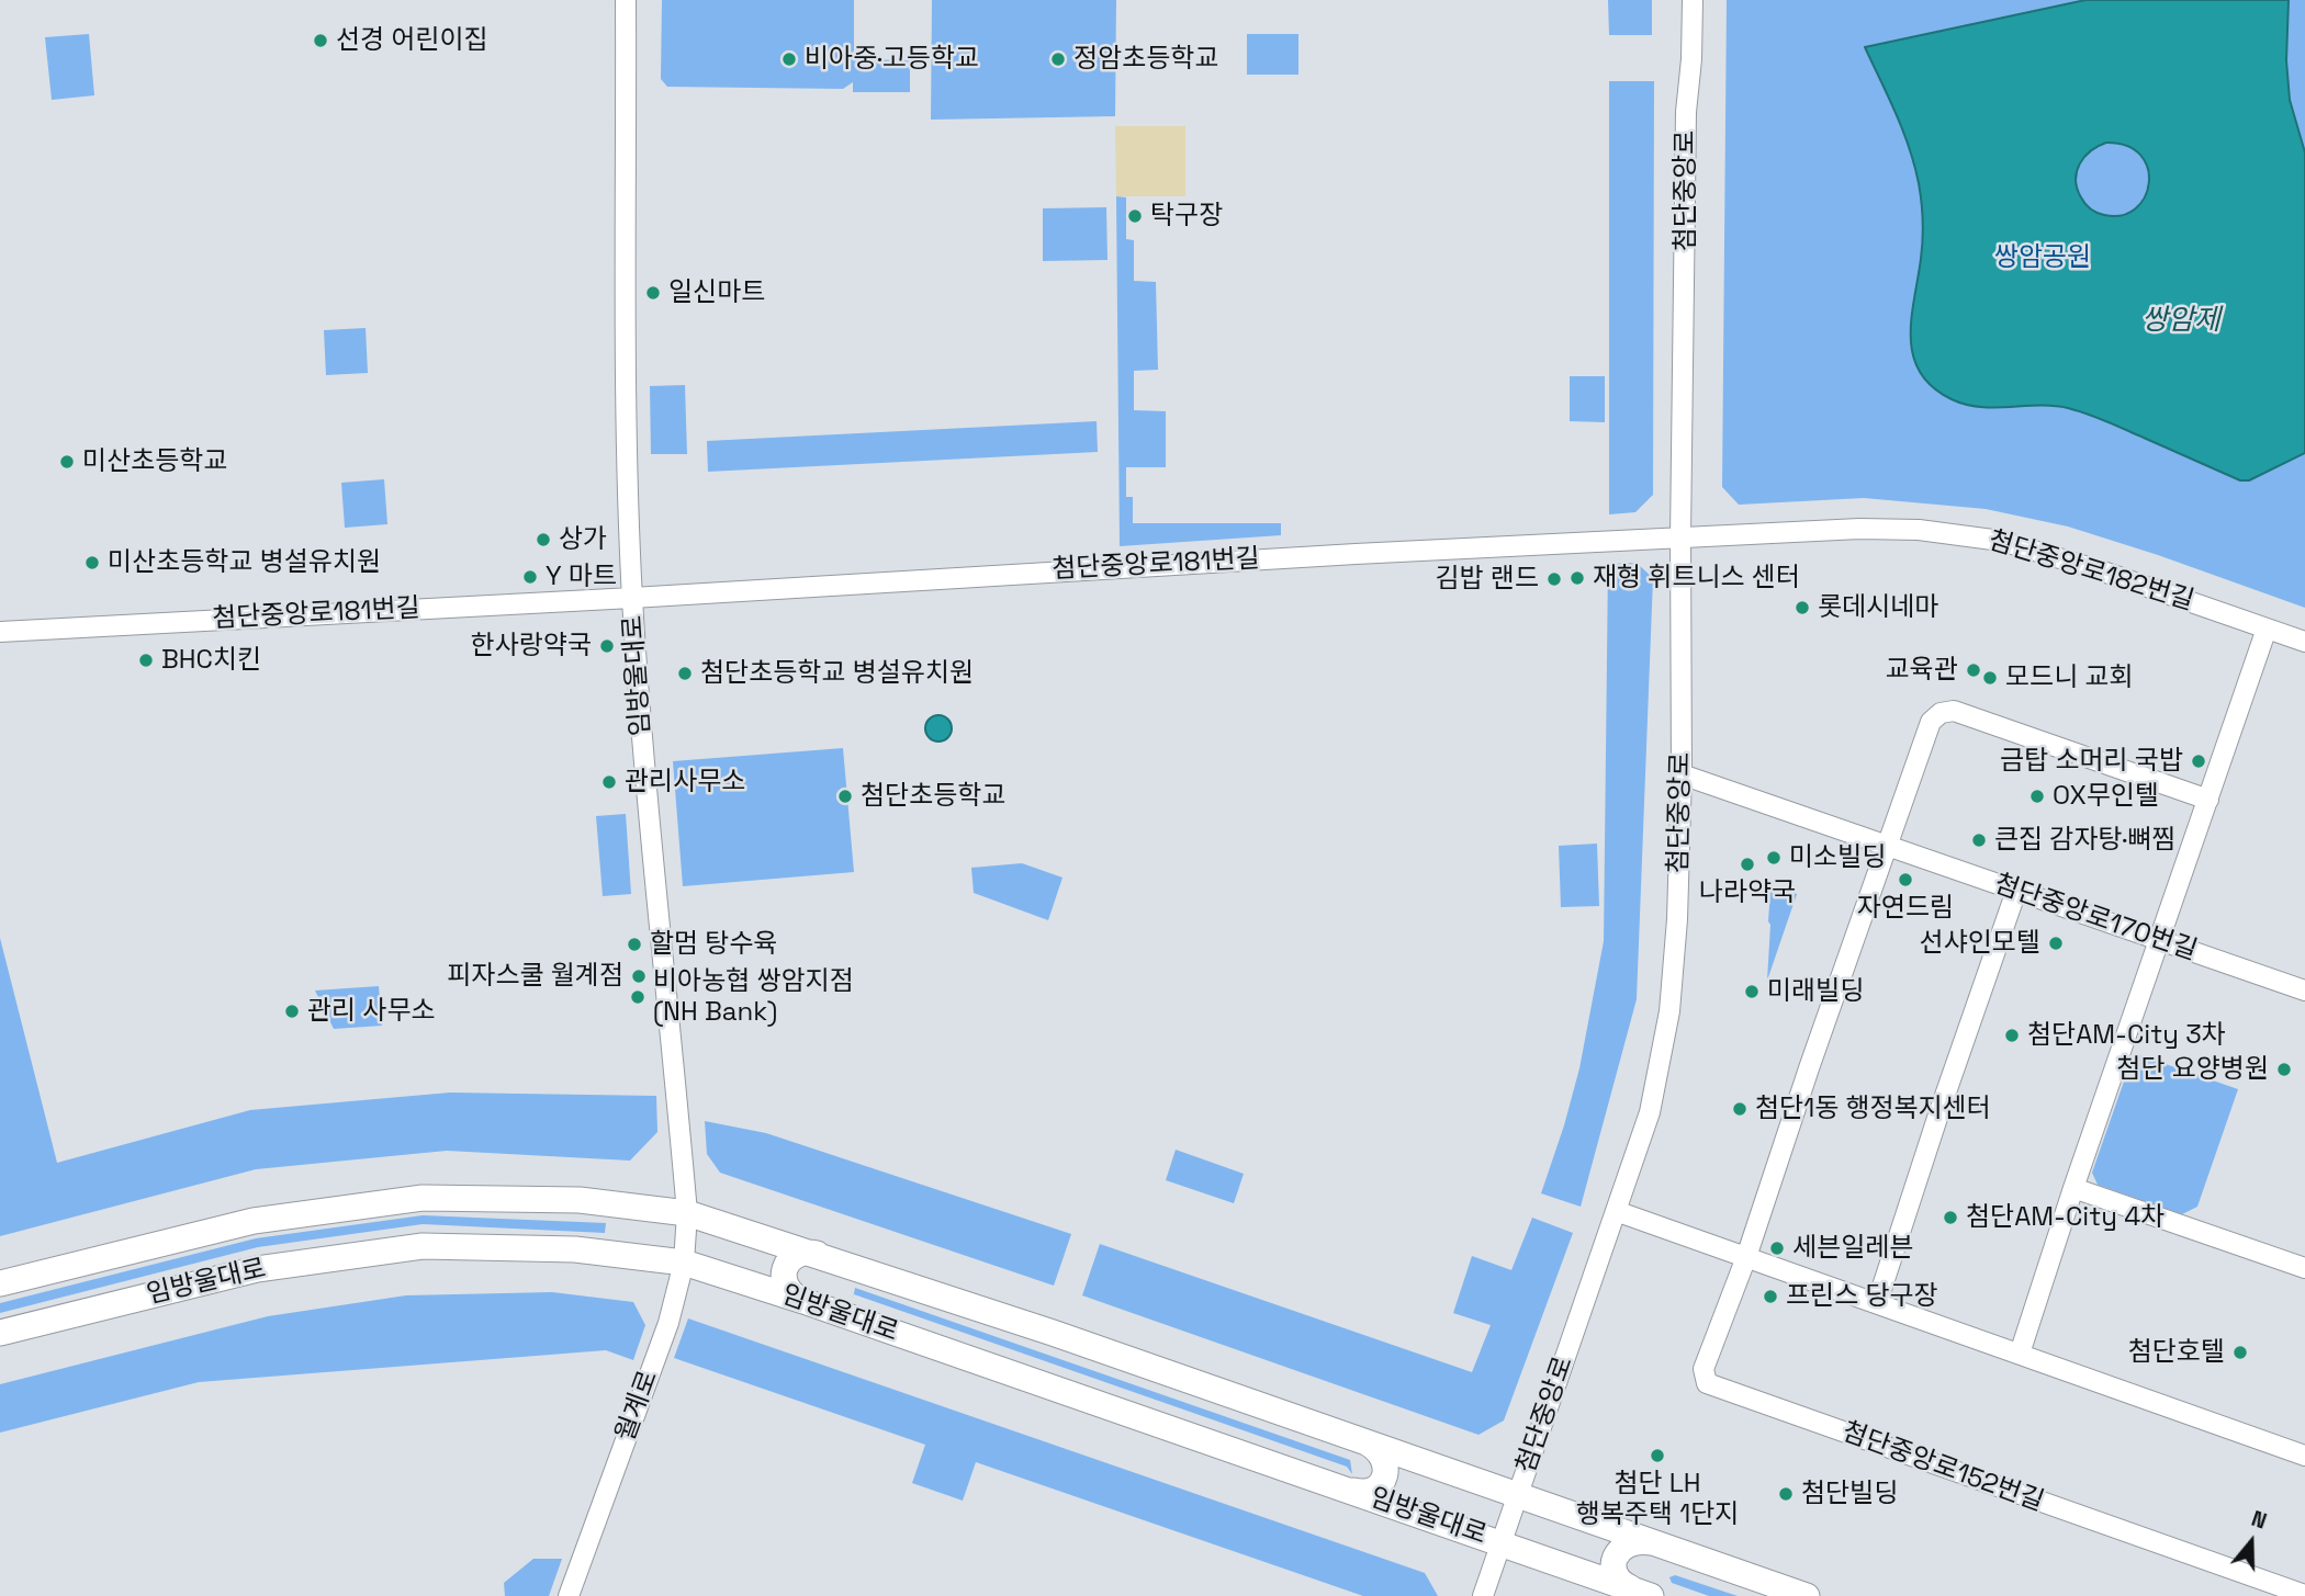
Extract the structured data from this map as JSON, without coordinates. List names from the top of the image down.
{
  "streets": {
    "main road": ["임방울대로"],
    "street": [
      "첨단중앙로",
      "첨단중앙로181번길",
      "첨단중앙로182번길",
      "첨단중앙로170번길",
      "월계로",
      "첨단중앙로152번길"
    ]
  },
  "crossings": [
    ["첨단중앙로", "첨단중앙로181번길"],
    ["첨단중앙로", "첨단중앙로182번길"],
    ["첨단중앙로", "임방울대로"],
    ["첨단중앙로", "첨단중앙로170번길"],
    ["첨단중앙로181번길", "첨단중앙로182번길"],
    ["첨단중앙로181번길", "임방울대로"],
    ["임방울대로", "월계로"],
    ["첨단중앙로170번길", "첨단중앙로152번길"]
  ],
  "water": ["쌍암제"],
  "parks": ["쌍암공원"],
  "places": [
    "선경 어린이집",
    "비아중·고등학교",
    "정암초등학교",
    "탁구장",
    "일신마트",
    "미산초등학교",
    "상가",
    "미산초등학교 병설유치원",
    "Y 마트",
    "재형 휘트니스 센터",
    "김밥 랜드",
    "롯데시네마",
    "한사랑약국",
    "BHC치킨",
    "교육관",
    "첨단초등학교 병설유치원",
    "모드니 교회",
    "금탑 소머리 국밥",
    "관리사무소",
    "첨단초등학교",
    "OX무인텔",
    "큰집 감자탕·뼈찜",
    "미소빌딩",
    "나라약국",
    "자연드림",
    "선샤인모텔",
    "할멈 탕수육",
    "피자스쿨 월계점",
    "미래빌딩",
    "비아농협 쌍암지점 (NH Bank)",
    "관리 사무소",
    "첨단AM-City 3차",
    "첨단 요양병원",
    "첨단1동 행정복지센터",
    "첨단AM-City 4차",
    "세븐일레븐",
    "프린스 당구장",
    "첨단호텔",
    "첨단 LH 행복주택 1단지",
    "첨단빌딩"
  ],
  "north": "top"
}
